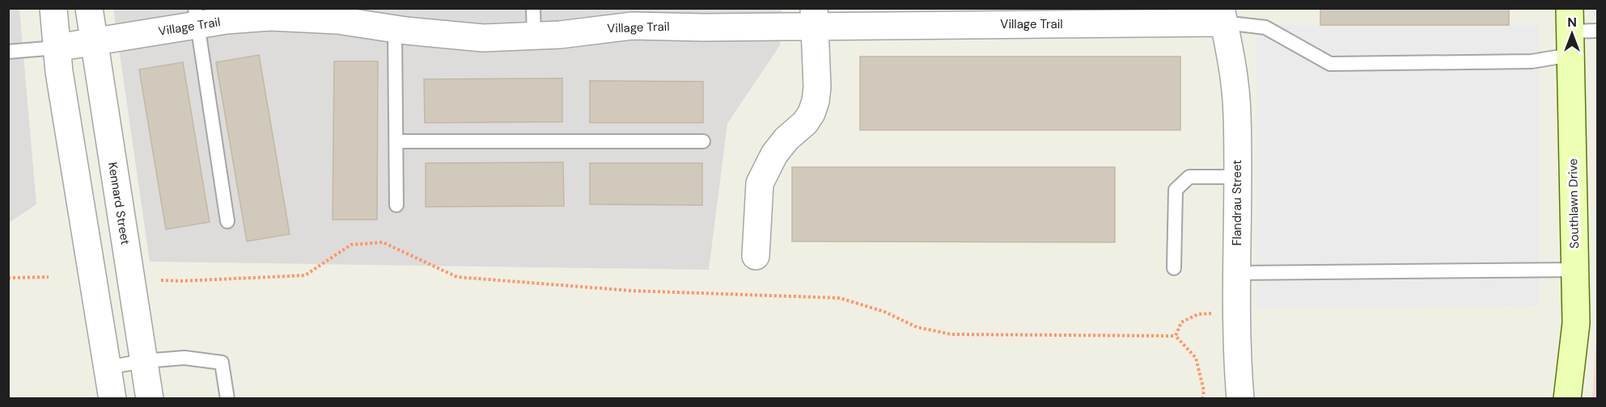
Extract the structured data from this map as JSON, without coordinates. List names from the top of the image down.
{
  "streets": {
    "street": [
      "Village Trail",
      "Flandrau Street",
      "Kennard Street",
      "Southlawn Drive"
    ]
  },
  "crossings": [
    ["Village Trail", "Flandrau Street"],
    ["Village Trail", "Kennard Street"]
  ],
  "north": "top"
}
